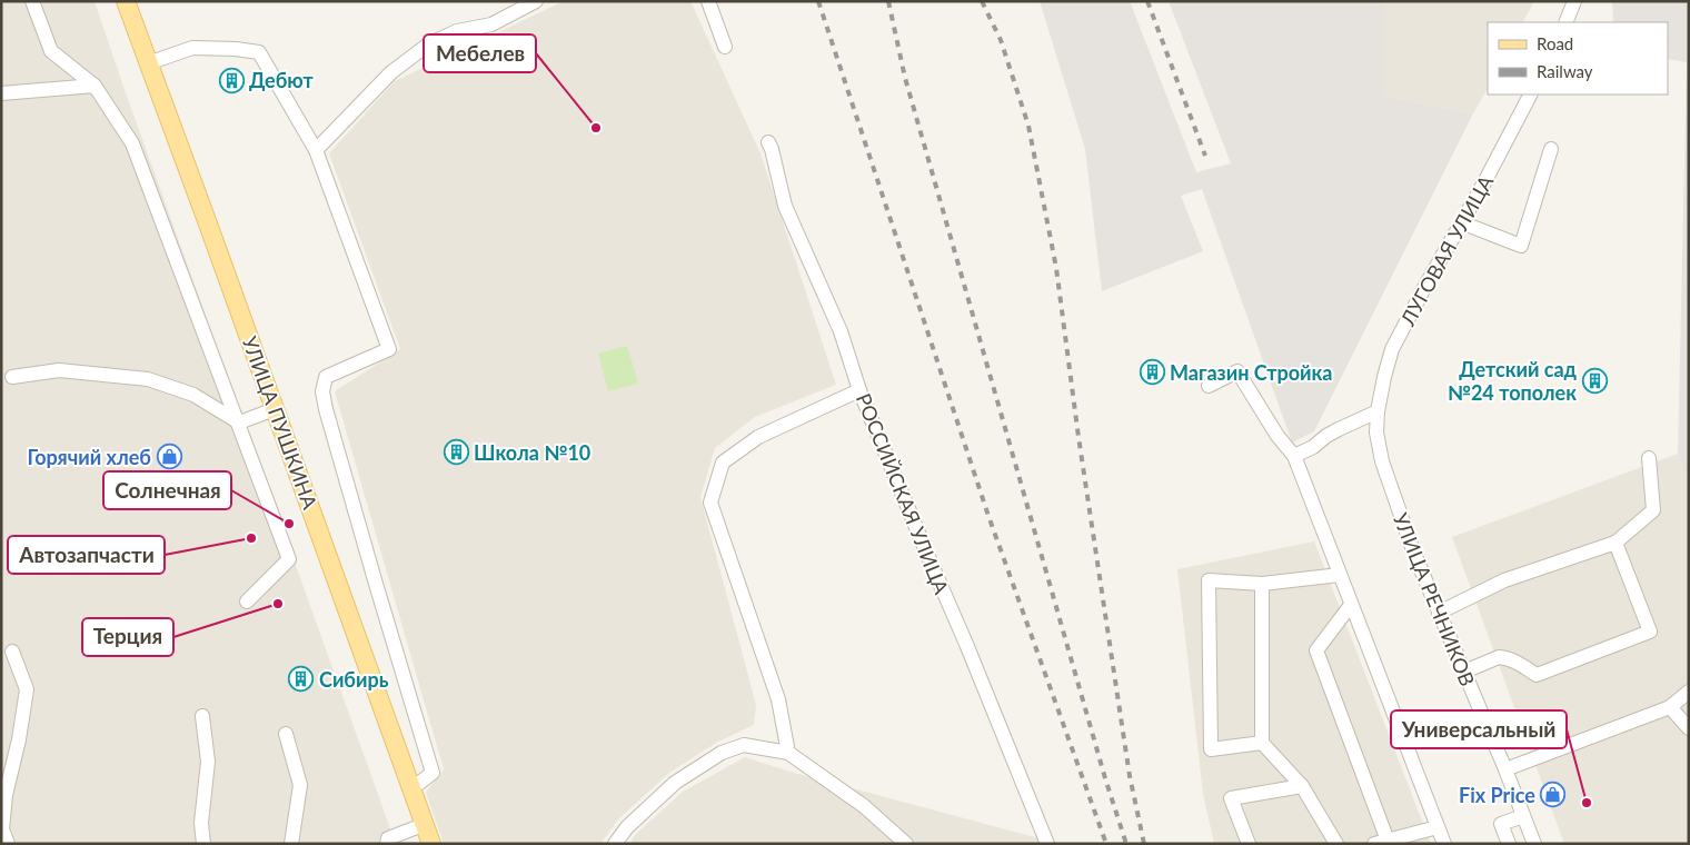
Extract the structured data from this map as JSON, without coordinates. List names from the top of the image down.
{
  "streets": {
    "main road": ["УЛИЦА ПУШКИНА"],
    "street": ["ЛУГОВАЯ УЛИЦА", "РОССИЙСКАЯ УЛИЦА", "УЛИЦА РЕЧНИКОВ"]
  },
  "crossings": [
    ["ЛУГОВАЯ УЛИЦА", "УЛИЦА РЕЧНИКОВ"]
  ],
  "places": {
    "building": [
      "Дебют",
      "Магазин Стройка",
      "Детский сад №24 тополек",
      "Школа №10",
      "Сибирь"
    ],
    "other": [
      "Мебелев",
      "Солнечная",
      "Автозапчасти",
      "Терция",
      "Универсальный"
    ],
    "shop": ["Горячий хлеб", "Fix Price"]
  },
  "legend": ["Road", "Railway"]
}
